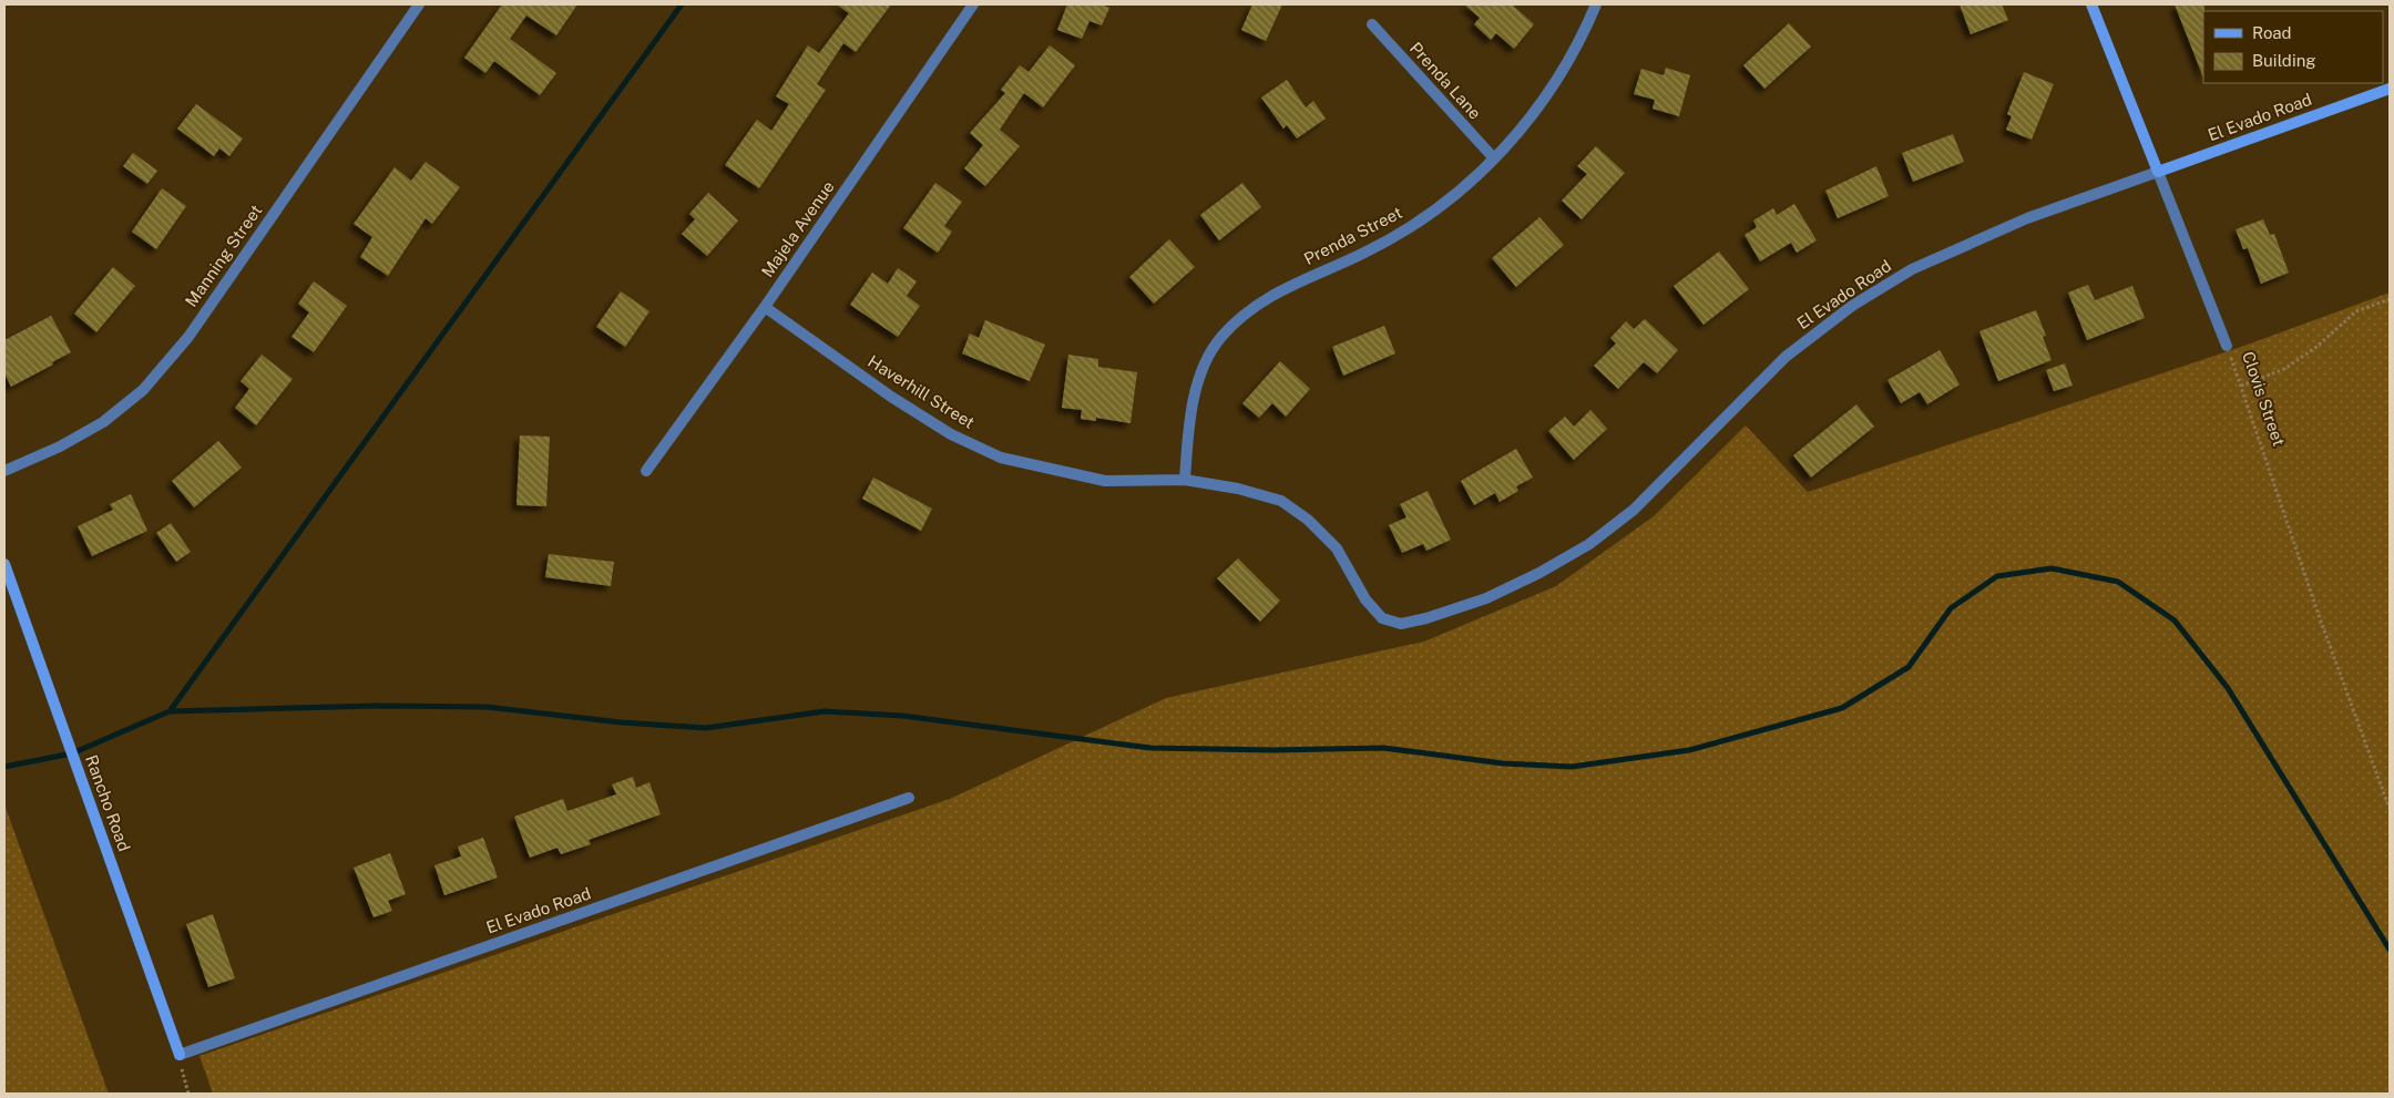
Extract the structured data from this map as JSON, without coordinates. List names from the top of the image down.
{
  "streets": {
    "street": [
      "Prenda Lane",
      "El Evado Road",
      "Majela Avenue",
      "Prenda Street",
      "Manning Street",
      "Haverhill Street",
      "Clovis Street",
      "Rancho Road"
    ]
  },
  "crossings": [
    ["Prenda Lane", "Prenda Street"],
    ["El Evado Road", "Haverhill Street"],
    ["El Evado Road", "Clovis Street"],
    ["El Evado Road", "Rancho Road"],
    ["Majela Avenue", "Haverhill Street"],
    ["Prenda Street", "Haverhill Street"]
  ],
  "legend": ["Road", "Building"]
}
